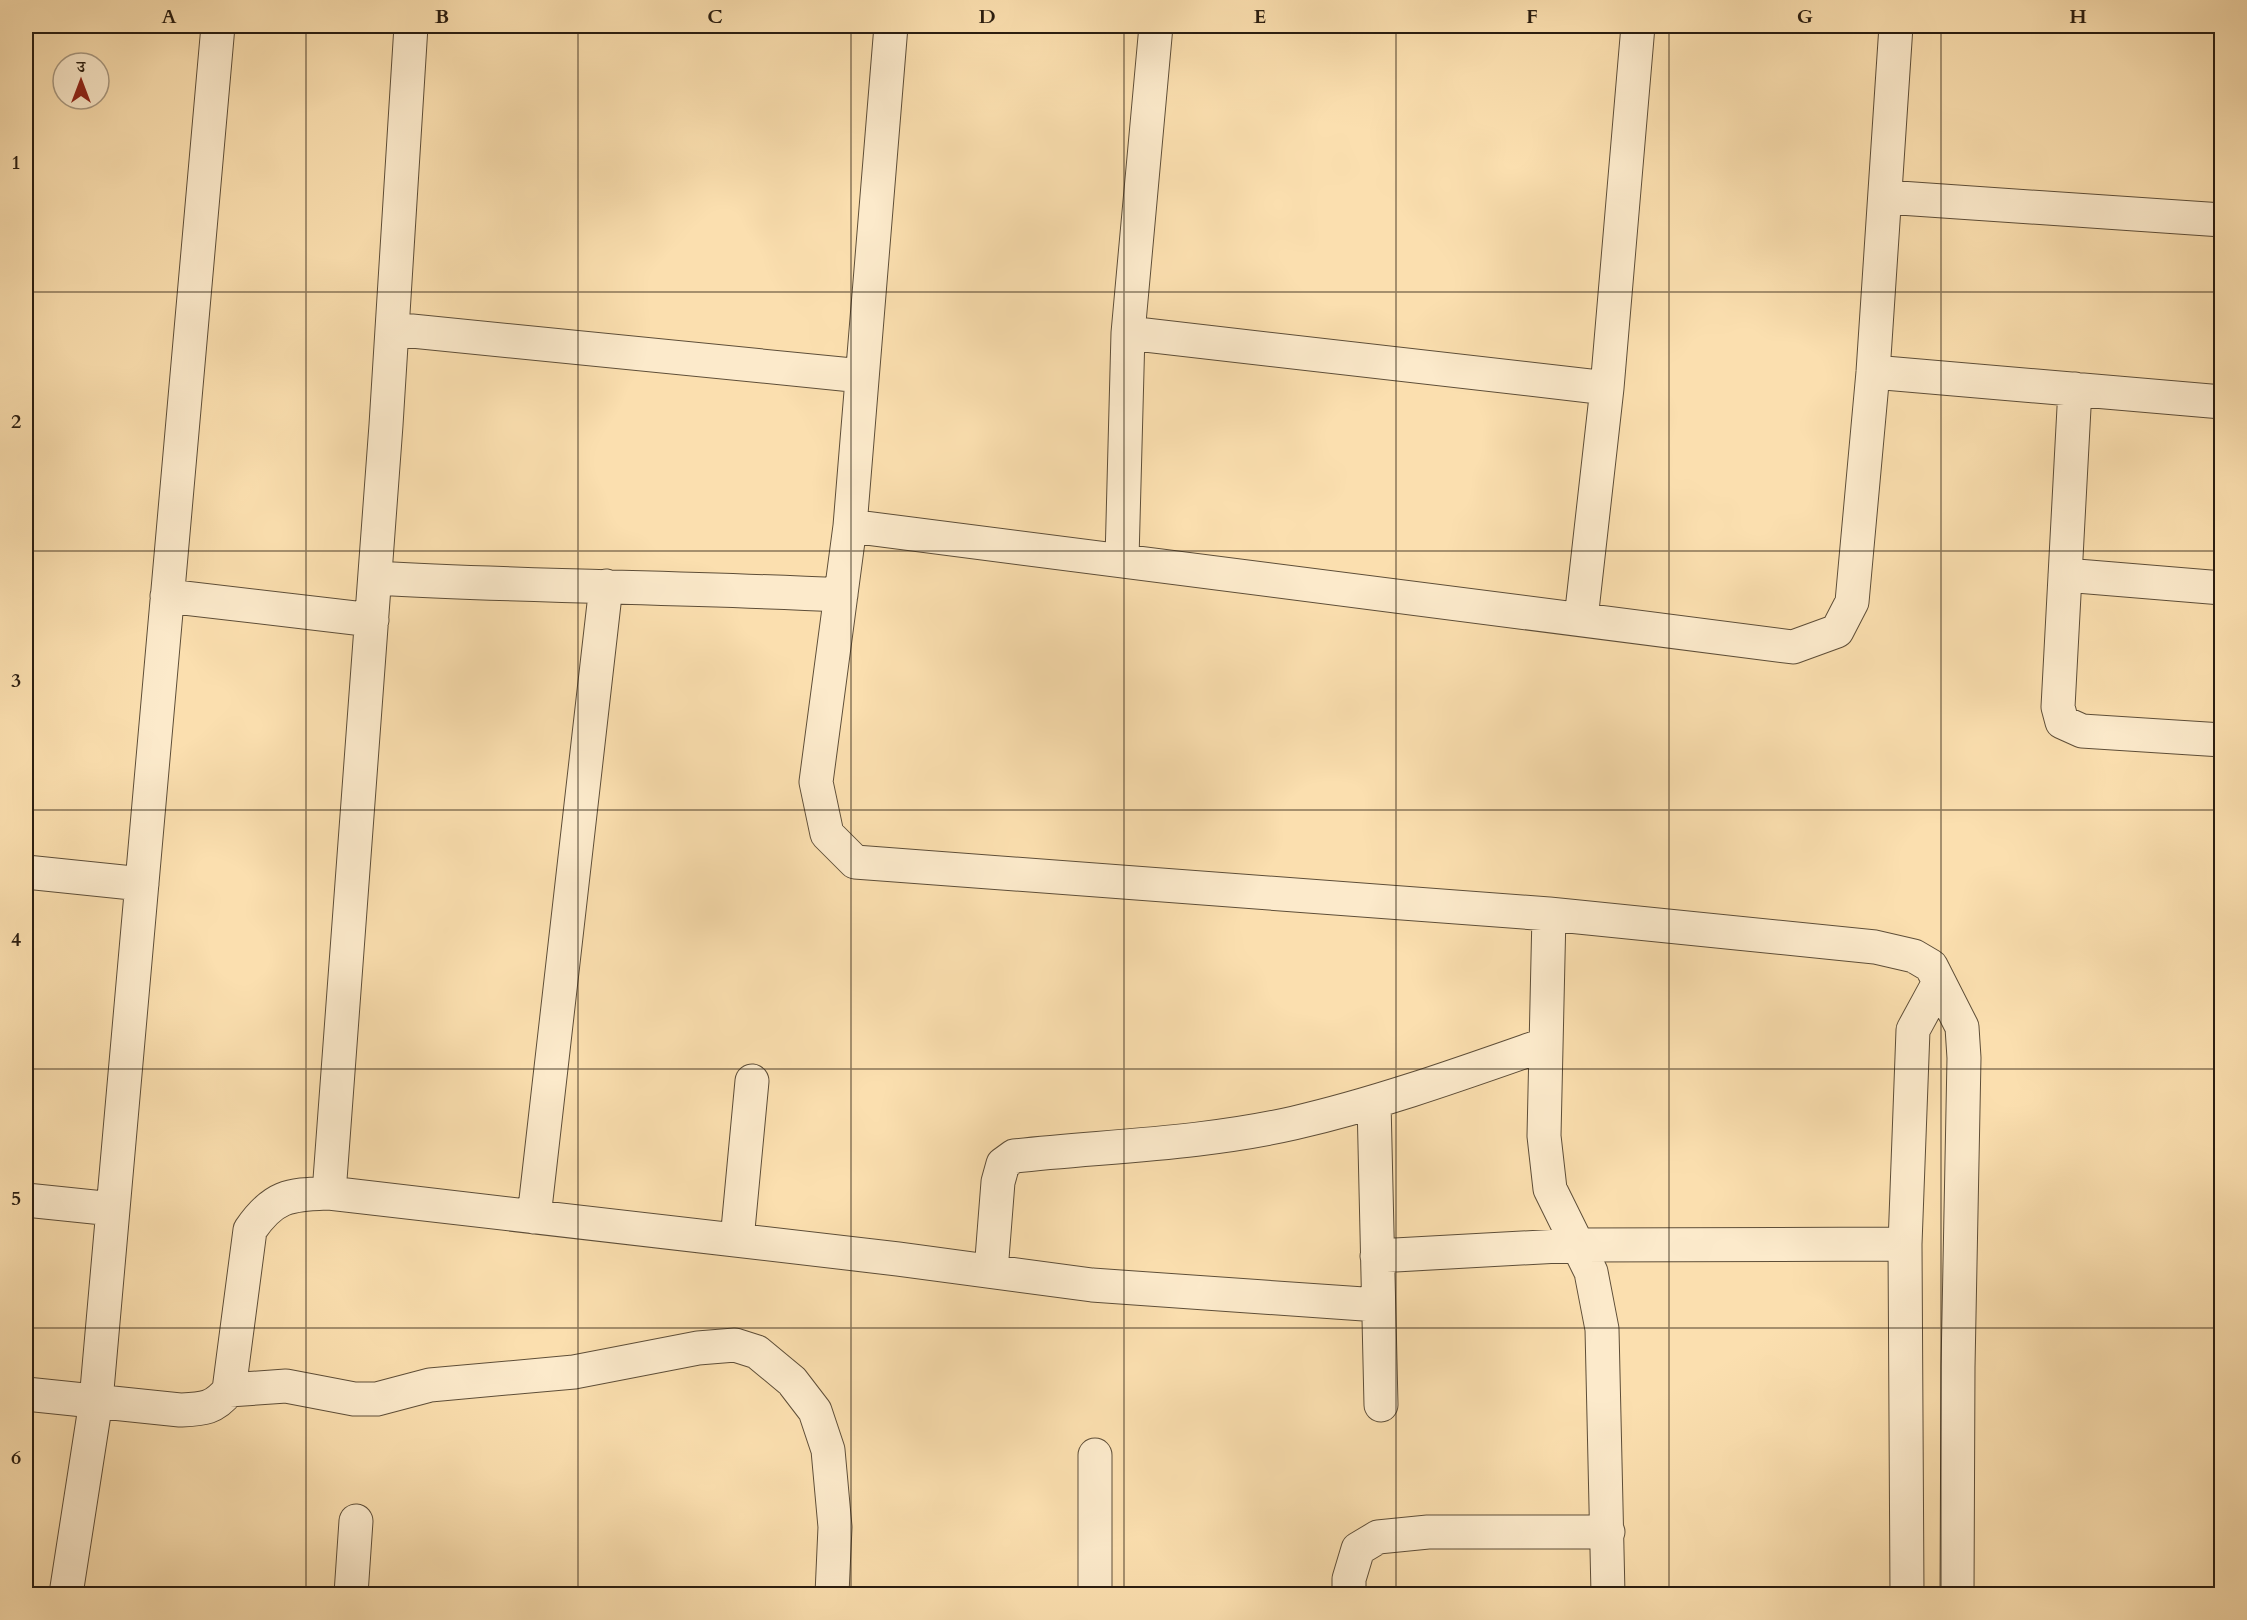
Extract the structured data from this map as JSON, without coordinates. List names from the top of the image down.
{
  "north": "top",
  "grid": {
    "columns": [
      "A",
      "B",
      "C",
      "D",
      "E",
      "F",
      "G",
      "H"
    ],
    "rows": [
      "1",
      "2",
      "3",
      "4",
      "5",
      "6"
    ]
  }
}
